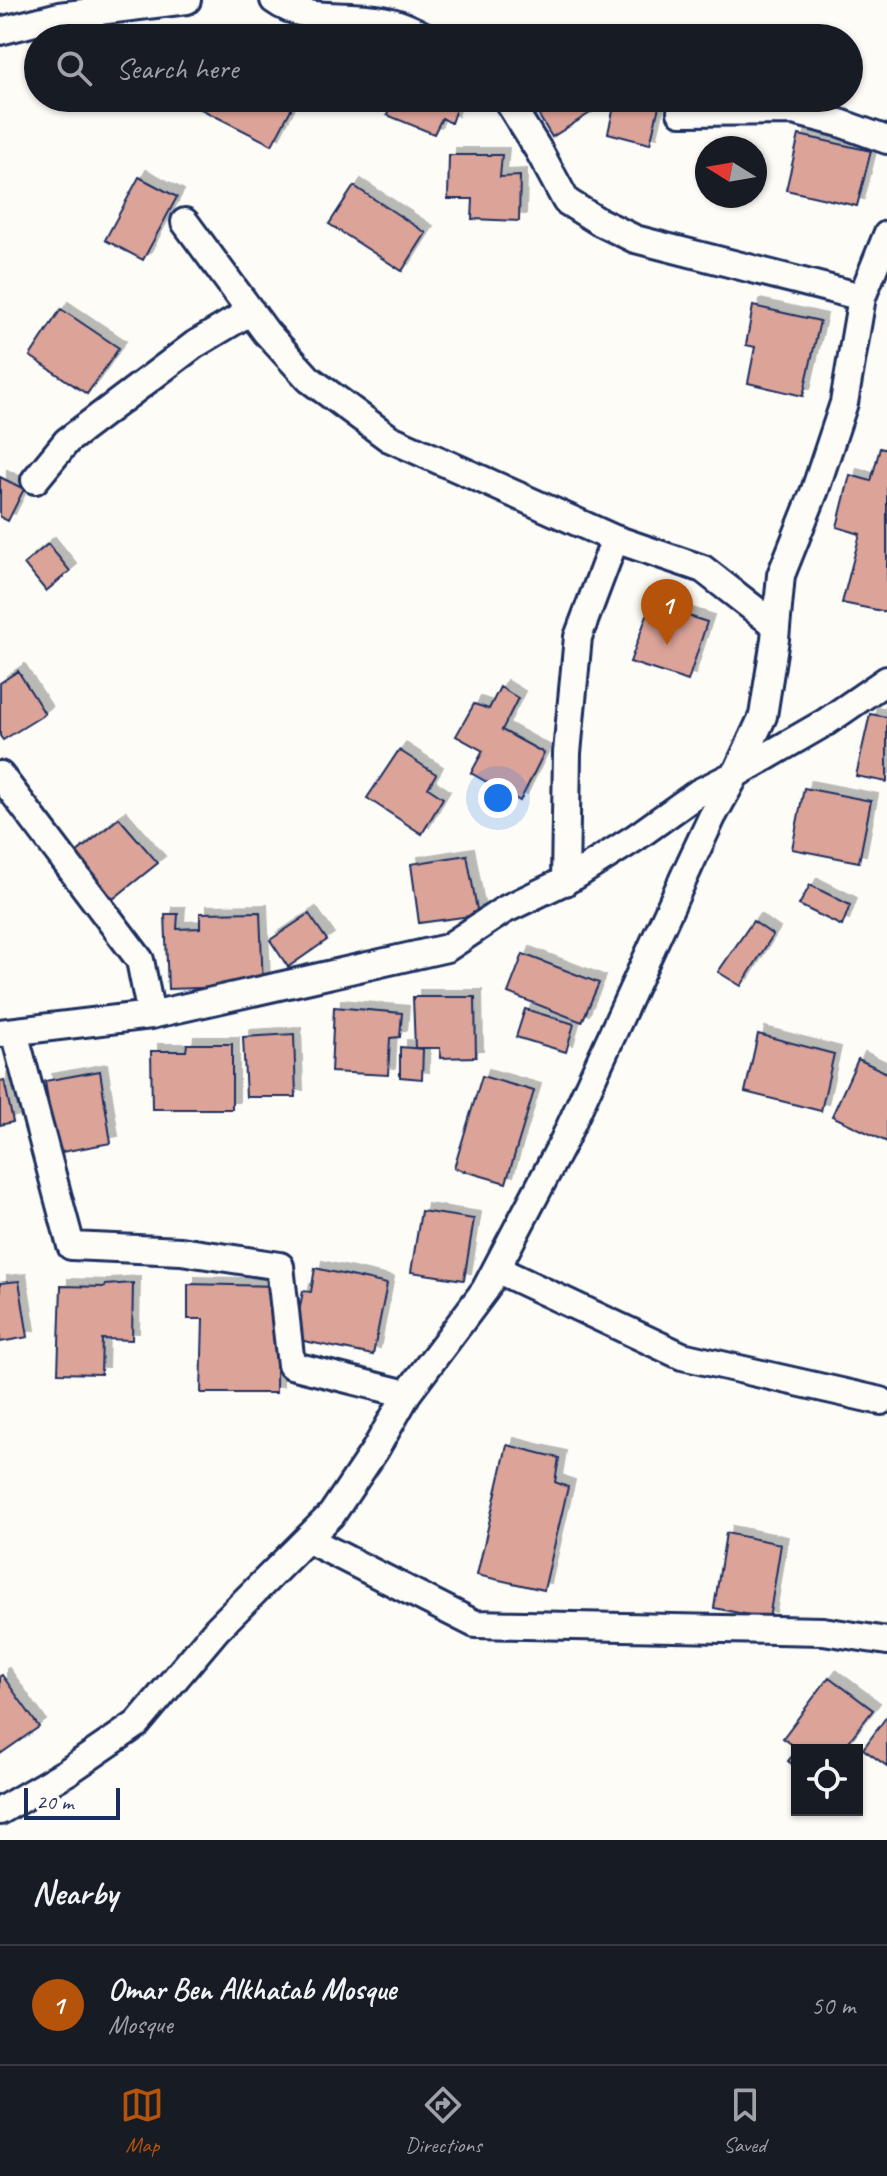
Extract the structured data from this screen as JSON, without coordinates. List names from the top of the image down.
{
  "scale_bar": "20 m",
  "north": "left",
  "page": {
    "search": "Search here",
    "pins": "1",
    "scale": "20 m",
    "heading": "Nearby",
    "list": [
      {
        "mark": "1",
        "name": "Omar Ben Alkhatab Mosque",
        "note": "Mosque",
        "value": "50 m"
      }
    ],
    "nav": ["Map", "Directions", "Saved"]
  }
}
